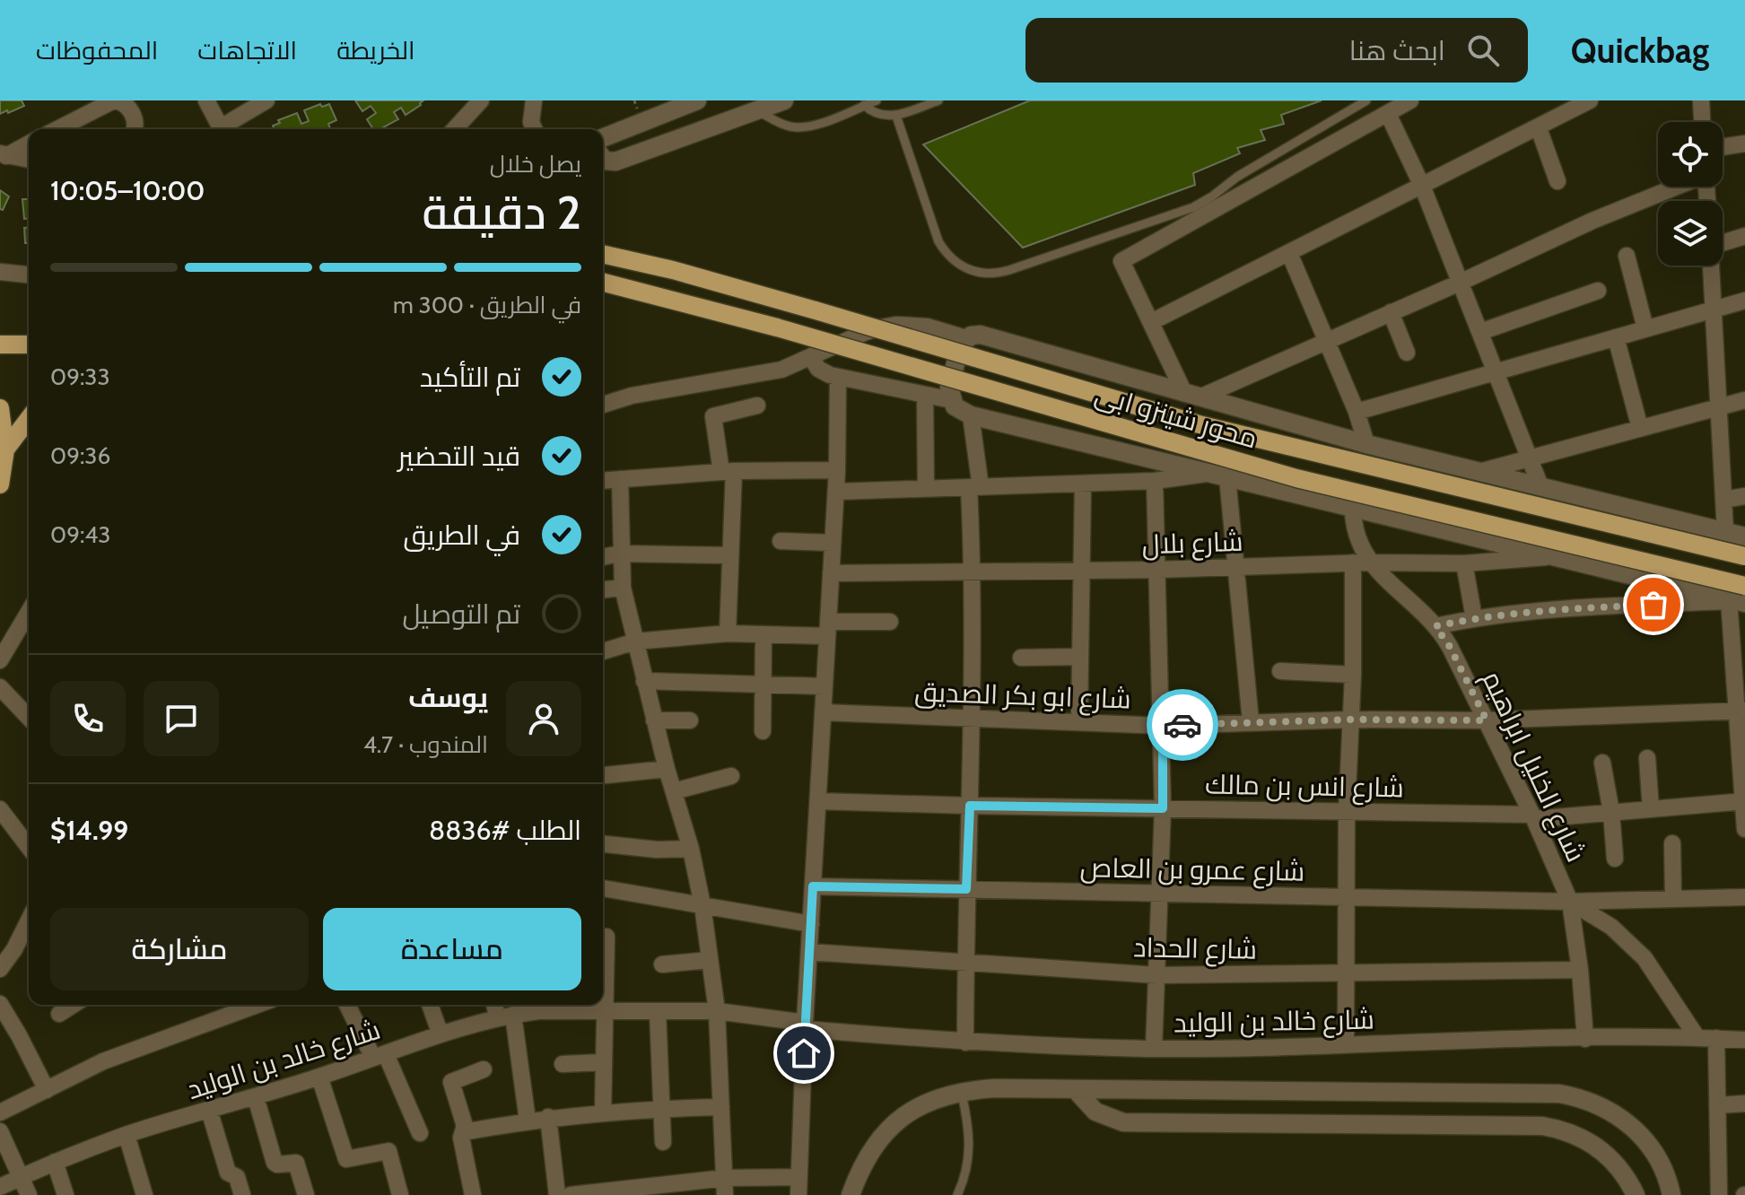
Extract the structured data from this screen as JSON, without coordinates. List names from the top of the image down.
{
  "streets": {
    "main road": ["محور شينزو ابى"],
    "street": [
      "شارع بلال",
      "شارع ابو بكر الصديق",
      "شارع الخليل ابراهيم",
      "شارع انس بن مالك",
      "شارع عمرو بن العاص",
      "شارع الحداد",
      "شارع خالد بن الوليد"
    ]
  },
  "crossings": [
    ["شارع بلال", "شارع الخليل ابراهيم"],
    ["شارع ابو بكر الصديق", "شارع الخليل ابراهيم"],
    ["شارع الخليل ابراهيم", "شارع انس بن مالك"],
    ["شارع الخليل ابراهيم", "شارع عمرو بن العاص"],
    ["شارع الخليل ابراهيم", "شارع الحداد"],
    ["شارع الخليل ابراهيم", "شارع خالد بن الوليد"]
  ],
  "page": {
    "header": "Quickbag",
    "search": "ابحث هنا",
    "nav": ["الخريطة", "الاتجاهات", "المحفوظات"],
    "heading": ["2 دقيقة", "يصل خلال", "10:00–10:05"],
    "panel": [
      "يوسف",
      "المندوب · 4.7",
      "الطلب #8836",
      "$14.99"
    ],
    "bar": "في الطريق · 300 m",
    "list": [
      ["تم التأكيد", "09:33"],
      ["قيد التحضير", "09:36"],
      ["في الطريق", "09:43"],
      "تم التوصيل"
    ],
    "buttons": ["مساعدة", "مشاركة"]
  }
}
